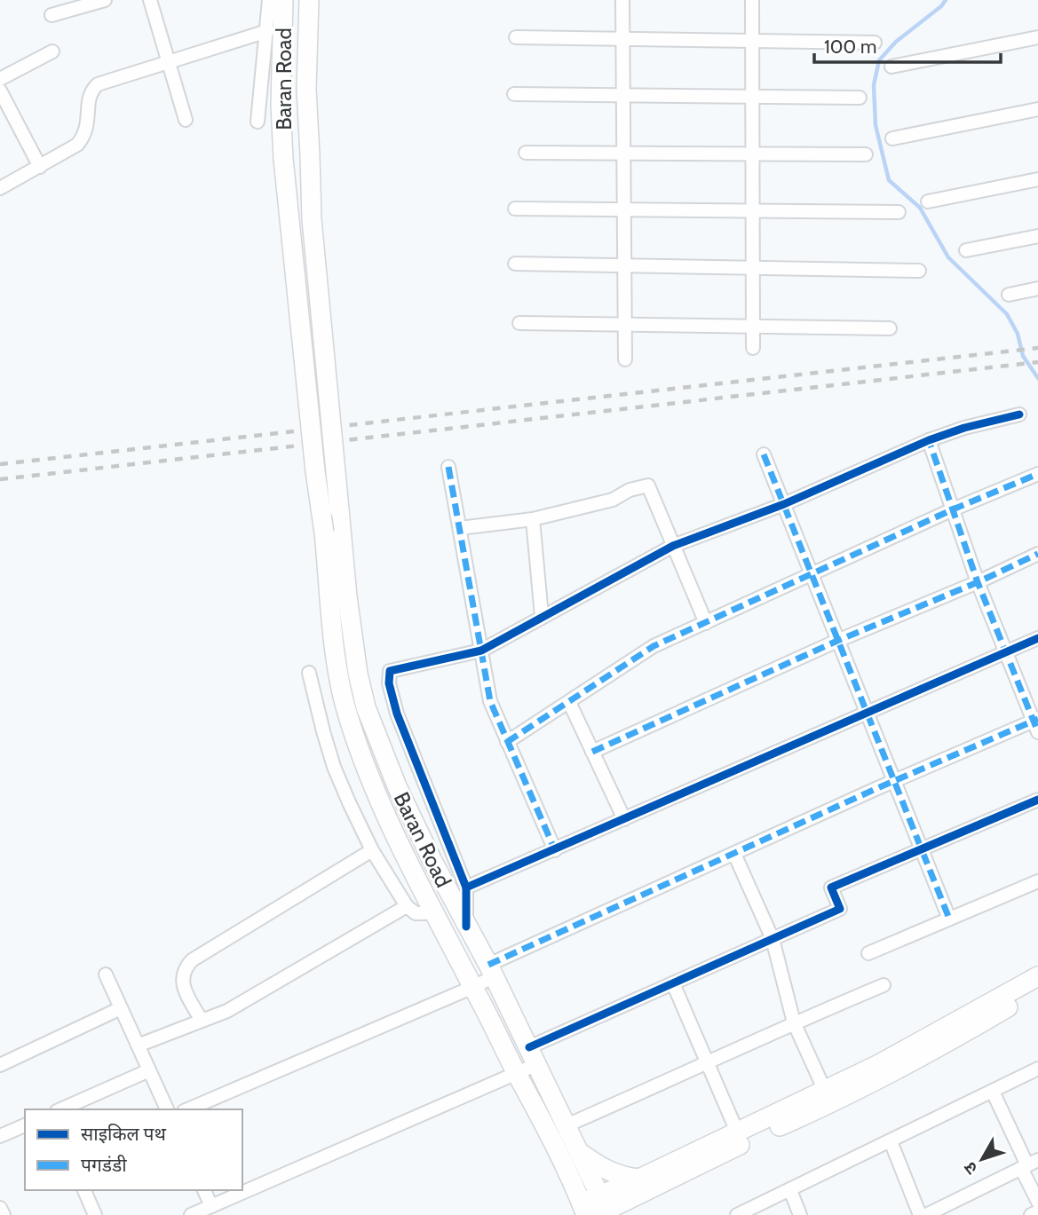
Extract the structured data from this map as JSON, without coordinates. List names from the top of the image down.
{
  "streets": {
    "main road": ["Baran Road"]
  },
  "legend": ["साइकिल पथ", "पगडंडी"],
  "scale_bar": "100 m",
  "north": "bottom left"
}
